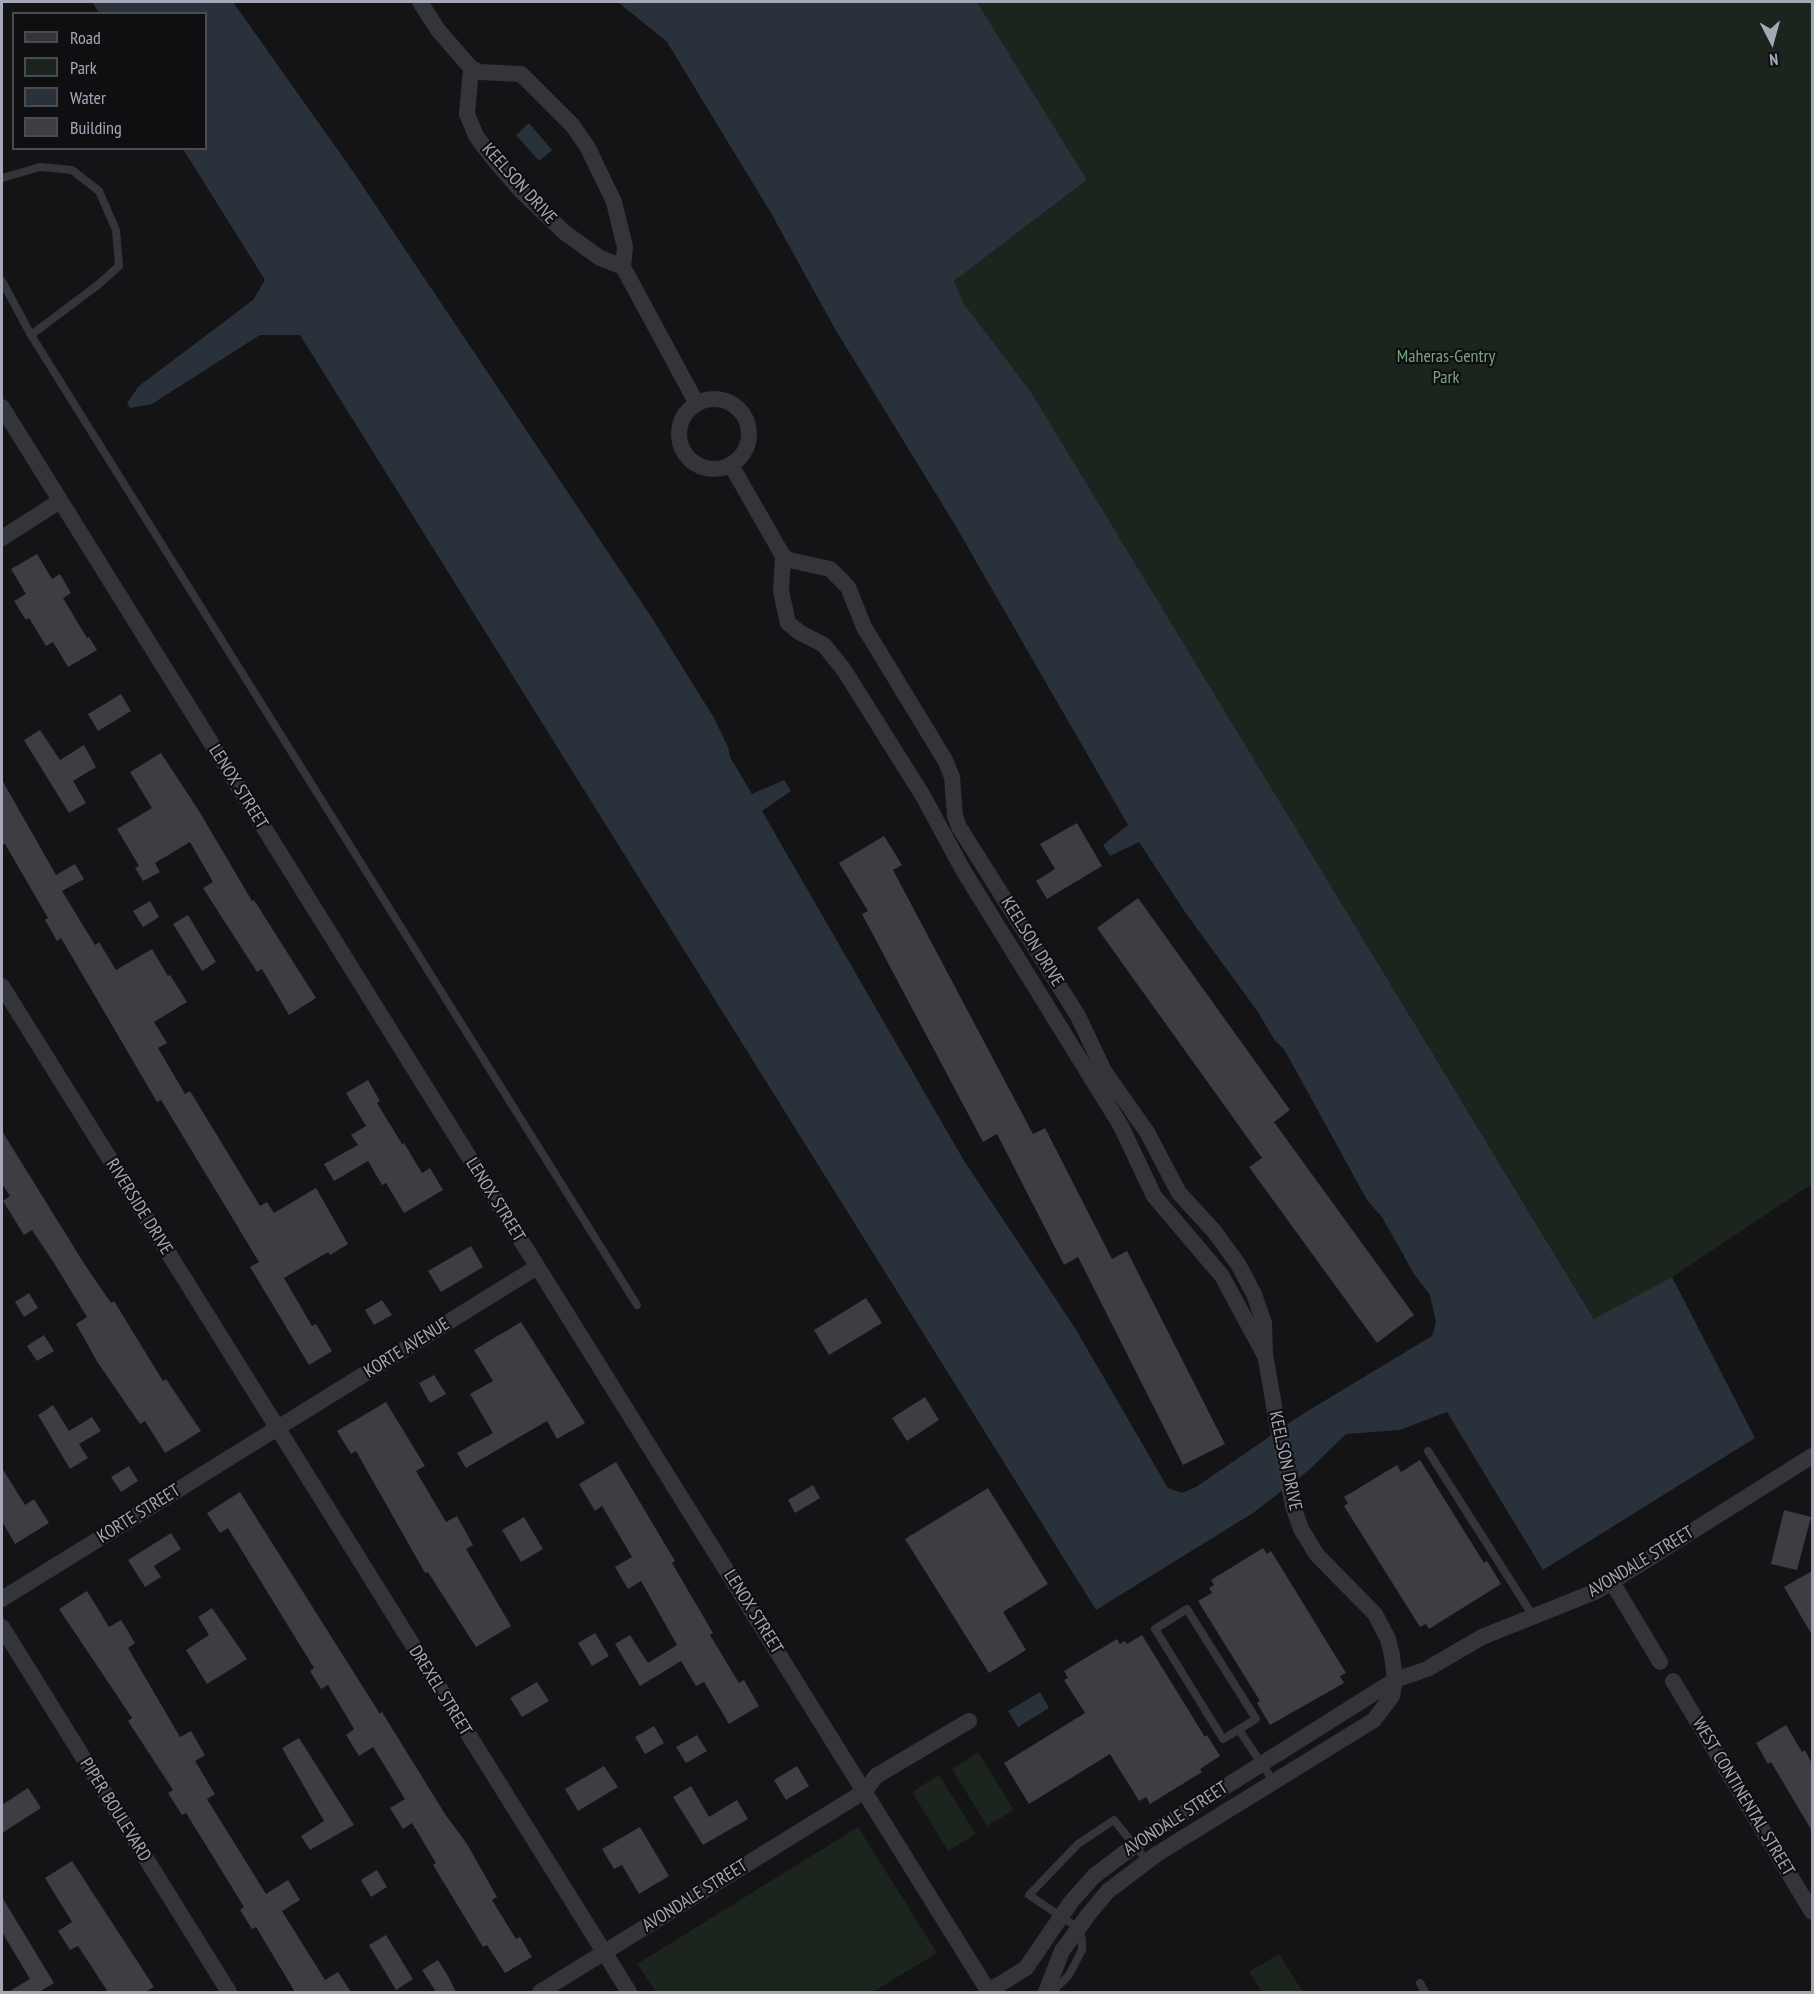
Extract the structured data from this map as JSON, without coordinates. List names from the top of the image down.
{
  "streets": {
    "street": [
      "KEELSON DRIVE",
      "LENOX STREET",
      "RIVERSIDE DRIVE",
      "KORTE AVENUE",
      "KORTE STREET",
      "AVONDALE STREET",
      "DREXEL STREET",
      "WEST CONTINENTAL STREET",
      "PIPER BOULEVARD"
    ]
  },
  "crossings": [
    ["KEELSON DRIVE", "AVONDALE STREET"],
    ["LENOX STREET", "KORTE AVENUE"],
    ["LENOX STREET", "AVONDALE STREET"],
    ["RIVERSIDE DRIVE", "KORTE AVENUE"],
    ["RIVERSIDE DRIVE", "KORTE STREET"],
    ["RIVERSIDE DRIVE", "DREXEL STREET"],
    ["KORTE AVENUE", "KORTE STREET"],
    ["KORTE AVENUE", "DREXEL STREET"],
    ["KORTE STREET", "DREXEL STREET"],
    ["AVONDALE STREET", "DREXEL STREET"]
  ],
  "parks": ["Maheras-Gentry Park"],
  "legend": [
    "Road",
    "Park",
    "Water",
    "Building"
  ],
  "north": "bottom"
}
